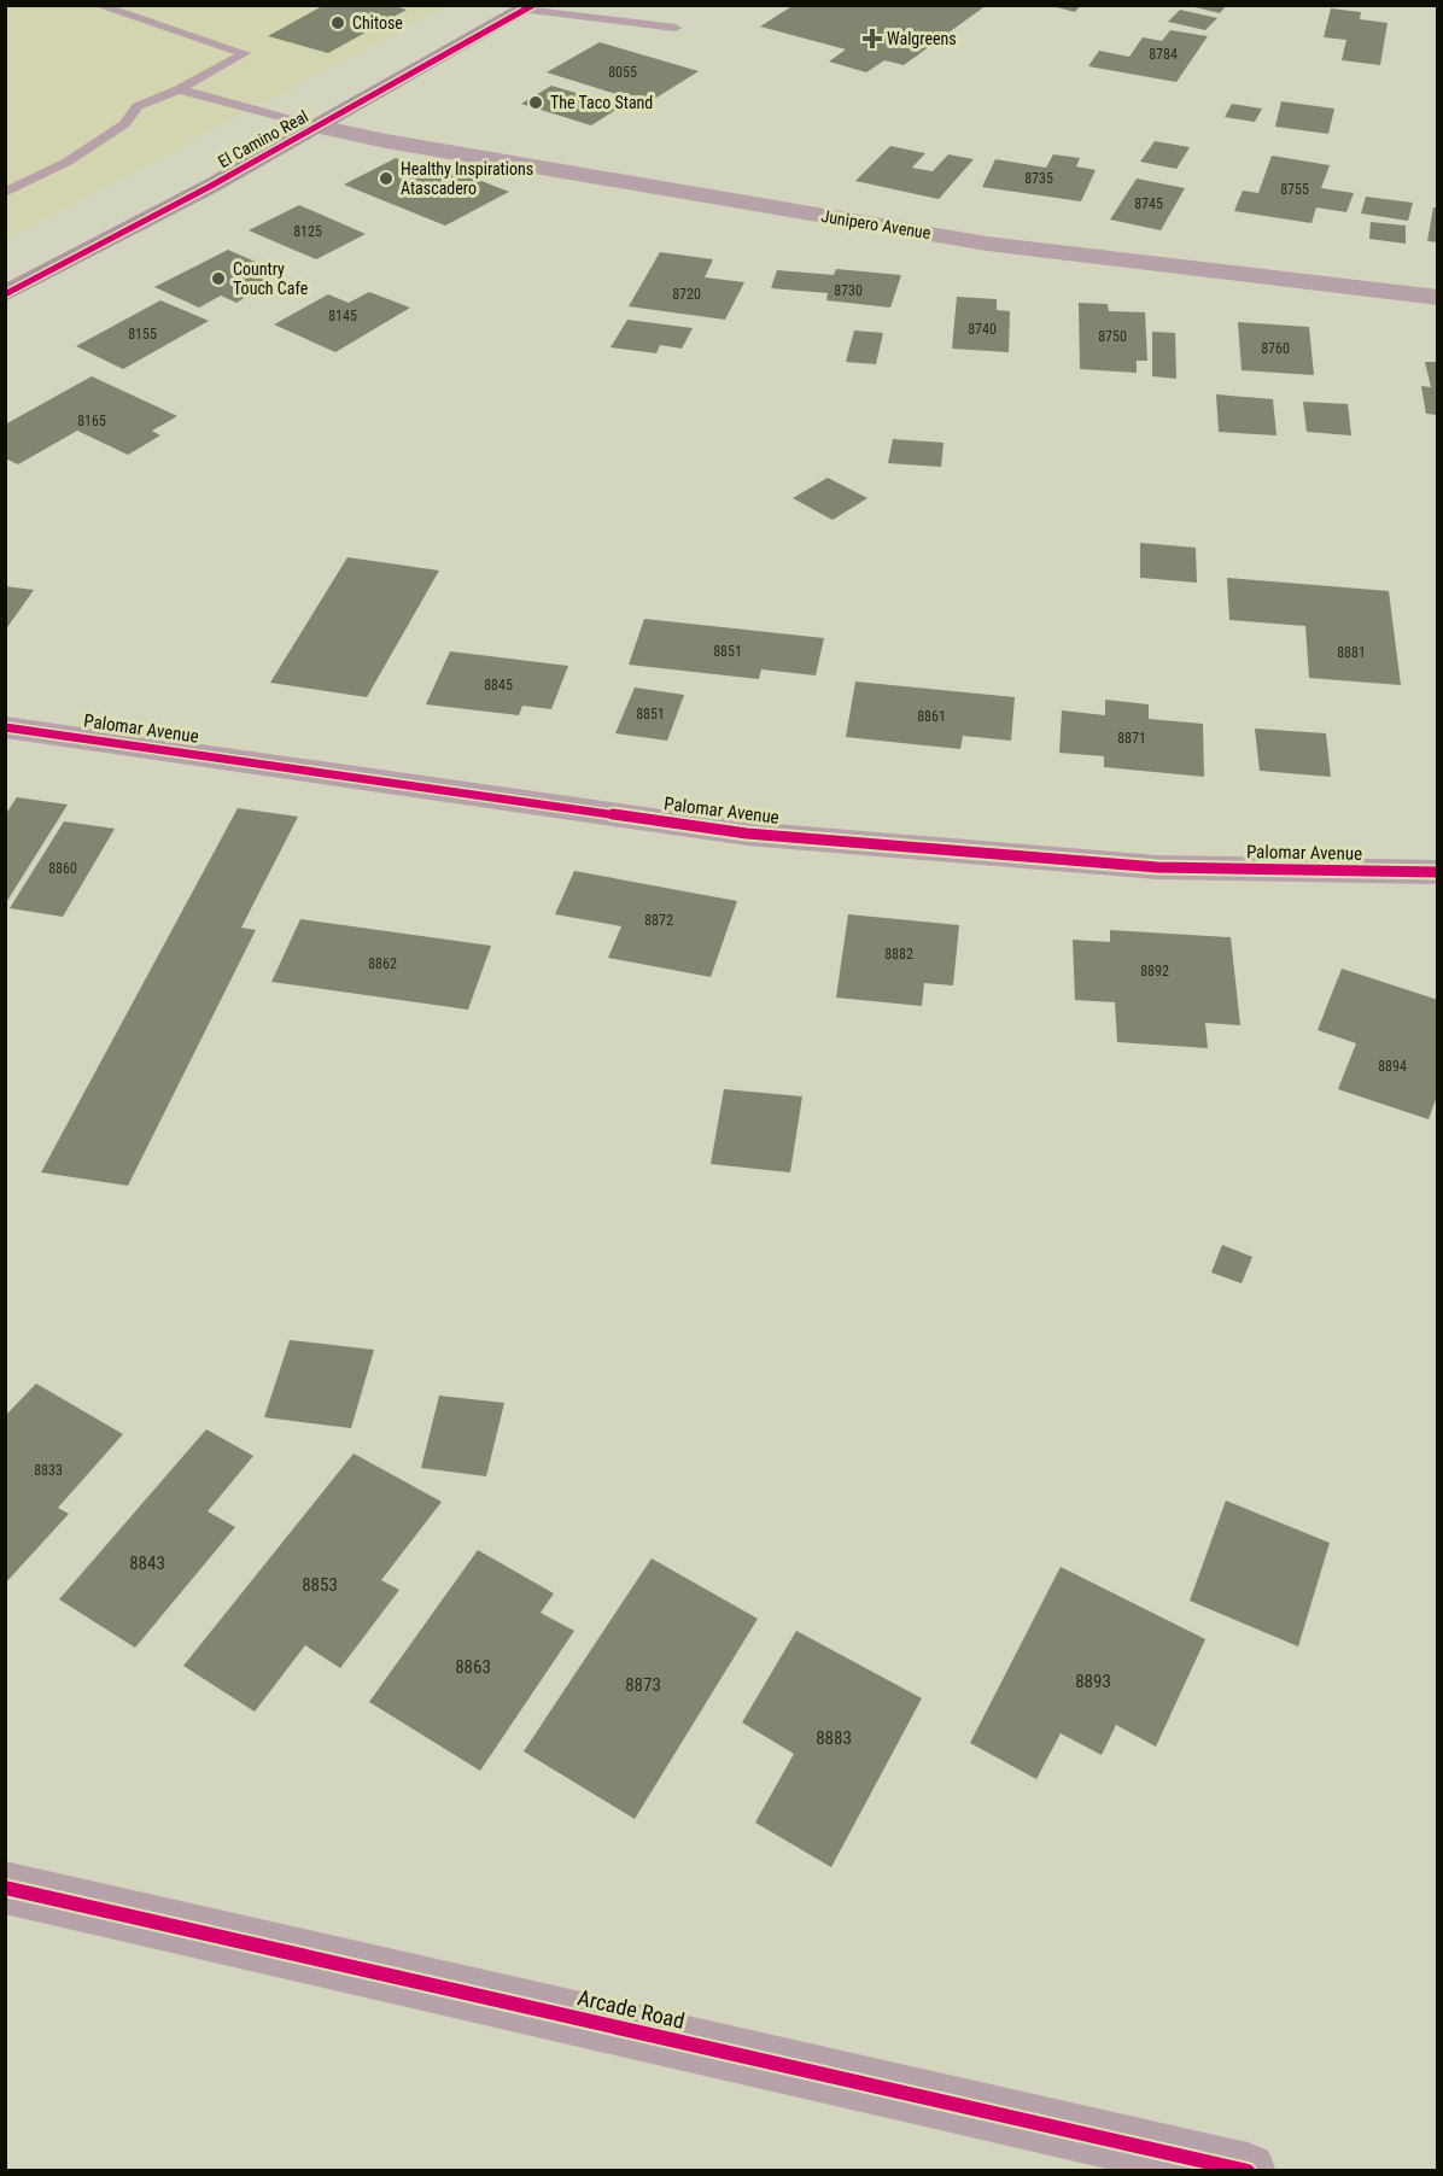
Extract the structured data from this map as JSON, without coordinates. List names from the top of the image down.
{
  "streets": {
    "main road": ["El Camino Real"],
    "street": ["Junipero Avenue", "Palomar Avenue", "Arcade Road"]
  },
  "crossings": [
    ["El Camino Real", "Junipero Avenue"]
  ],
  "places": {
    "other": [
      "Chitose",
      "The Taco Stand",
      "Healthy Inspirations Atascadero",
      "Country Touch Cafe"
    ],
    "health": ["Walgreens"]
  },
  "house_numbers": [
    "8784",
    "8055",
    "8735",
    "8755",
    "8745",
    "8125",
    "8730",
    "8720",
    "8145",
    "8740",
    "8155",
    "8750",
    "8760",
    "8165",
    "8851",
    "8881",
    "8845",
    "8851",
    "8861",
    "8871",
    "8860",
    "8872",
    "8882",
    "8862",
    "8892",
    "8894",
    "8833",
    "8843",
    "8853",
    "8863",
    "8893",
    "8873",
    "8883"
  ]
}
